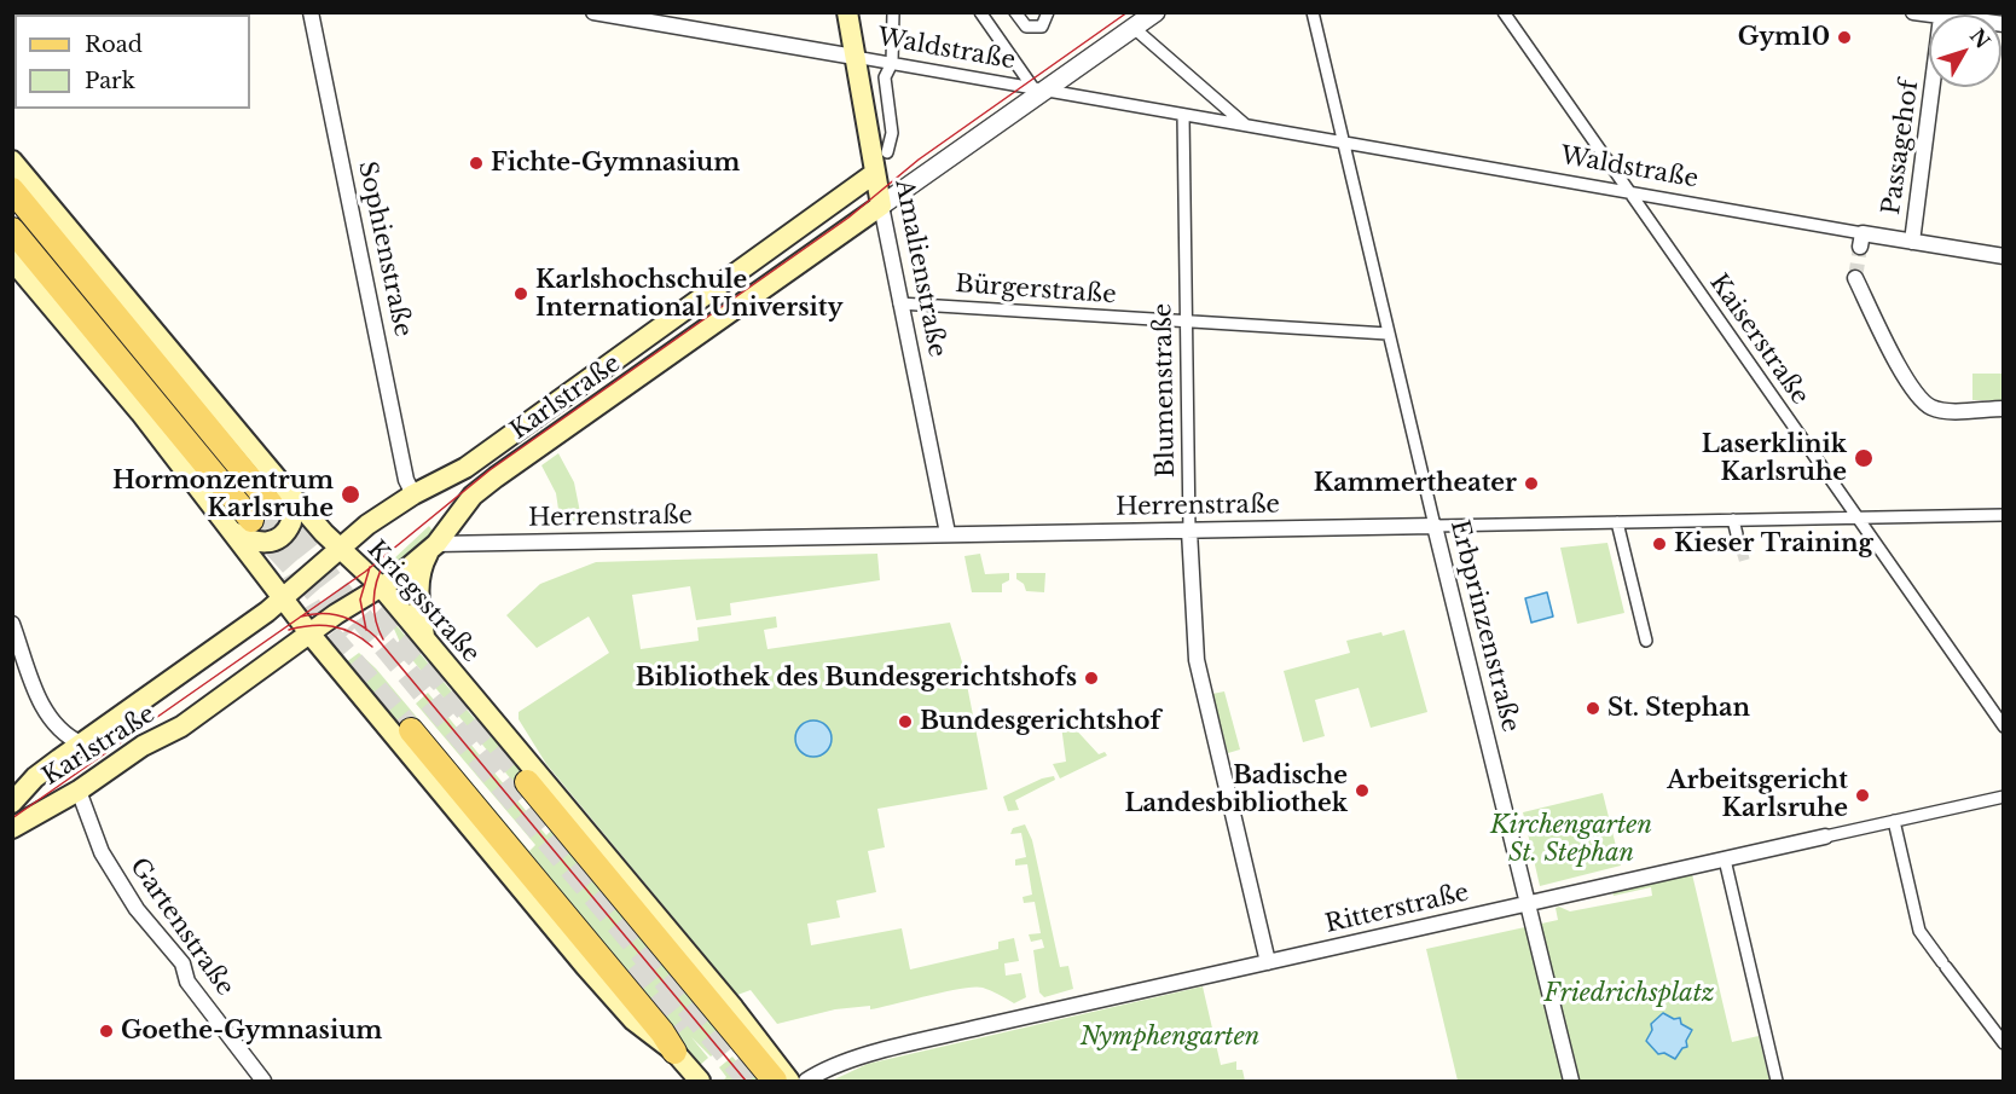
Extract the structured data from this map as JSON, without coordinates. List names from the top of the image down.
{
  "streets": {
    "main road": ["Amalienstraße", "Karlstraße", "Kriegsstraße"],
    "street": [
      "Waldstraße",
      "Passagehof",
      "Sophienstraße",
      "Bürgerstraße",
      "Kaiserstraße",
      "Blumenstraße",
      "Herrenstraße",
      "Erbprinzenstraße",
      "Ritterstraße",
      "Gartenstraße"
    ]
  },
  "crossings": [
    ["Waldstraße", "Passagehof"],
    ["Waldstraße", "Amalienstraße"],
    ["Waldstraße", "Kaiserstraße"],
    ["Waldstraße", "Blumenstraße"],
    ["Waldstraße", "Karlstraße"],
    ["Waldstraße", "Erbprinzenstraße"],
    ["Sophienstraße", "Karlstraße"],
    ["Amalienstraße", "Bürgerstraße"],
    ["Amalienstraße", "Karlstraße"],
    ["Amalienstraße", "Herrenstraße"],
    ["Bürgerstraße", "Blumenstraße"],
    ["Bürgerstraße", "Erbprinzenstraße"],
    ["Kaiserstraße", "Herrenstraße"],
    ["Blumenstraße", "Herrenstraße"],
    ["Blumenstraße", "Ritterstraße"],
    ["Karlstraße", "Herrenstraße"],
    ["Karlstraße", "Kriegsstraße"],
    ["Karlstraße", "Gartenstraße"],
    ["Herrenstraße", "Erbprinzenstraße"],
    ["Erbprinzenstraße", "Ritterstraße"]
  ],
  "parks": ["Kirchengarten St. Stephan", "Friedrichsplatz", "Nymphengarten"],
  "places": [
    "Gym10",
    "Fichte-Gymnasium",
    "Karlshochschule International University",
    "Laserklinik Karlsruhe",
    "Kammertheater",
    "Hormonzentrum Karlsruhe",
    "Kieser Training",
    "Bibliothek des Bundesgerichtshofs",
    "St. Stephan",
    "Bundesgerichtshof",
    "Badische Landesbibliothek",
    "Arbeitsgericht Karlsruhe",
    "Goethe-Gymnasium"
  ],
  "legend": ["Road", "Park"],
  "north": "top right"
}
